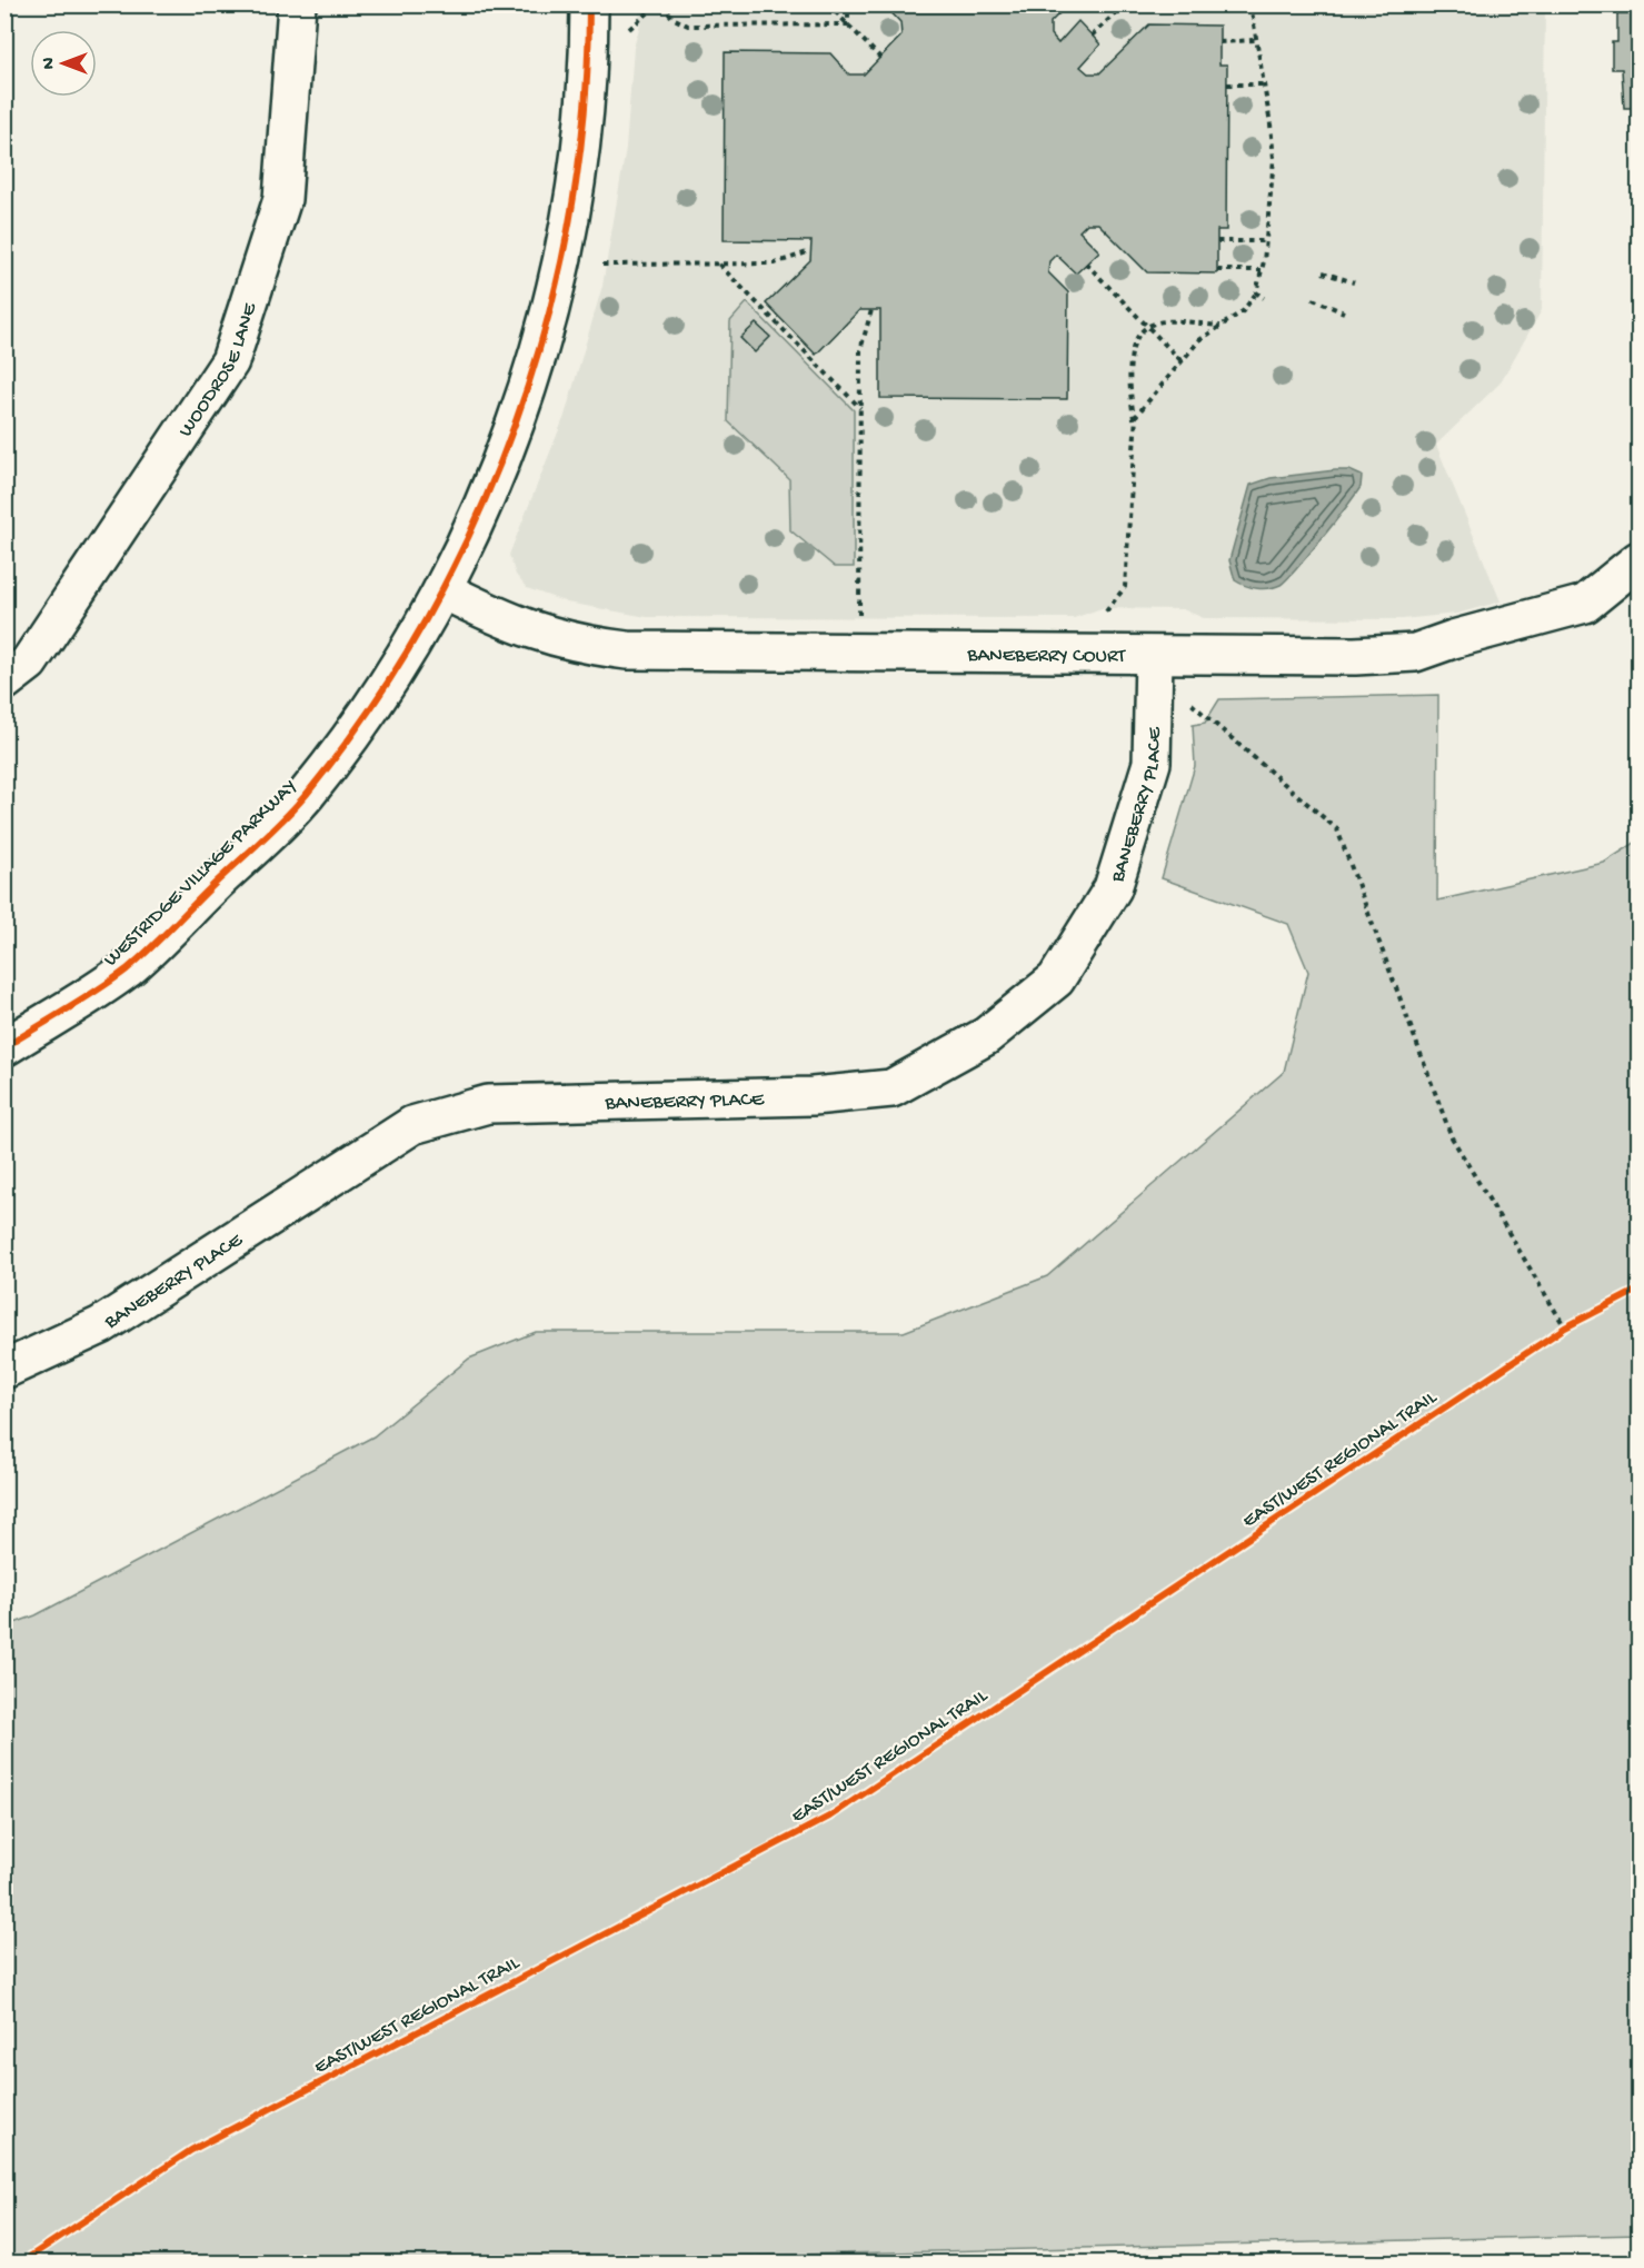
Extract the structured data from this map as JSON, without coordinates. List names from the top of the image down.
{
  "streets": {
    "street": [
      "WOODROSE LANE",
      "BANEBERRY COURT",
      "BANEBERRY PLACE",
      "WESTRIDGE VILLAGE PARKWAY"
    ],
    "cycle path": ["EAST/WEST REGIONAL TRAIL"]
  },
  "crossings": [
    ["BANEBERRY COURT", "BANEBERRY PLACE"],
    ["BANEBERRY COURT", "WESTRIDGE VILLAGE PARKWAY"]
  ],
  "north": "left"
}
